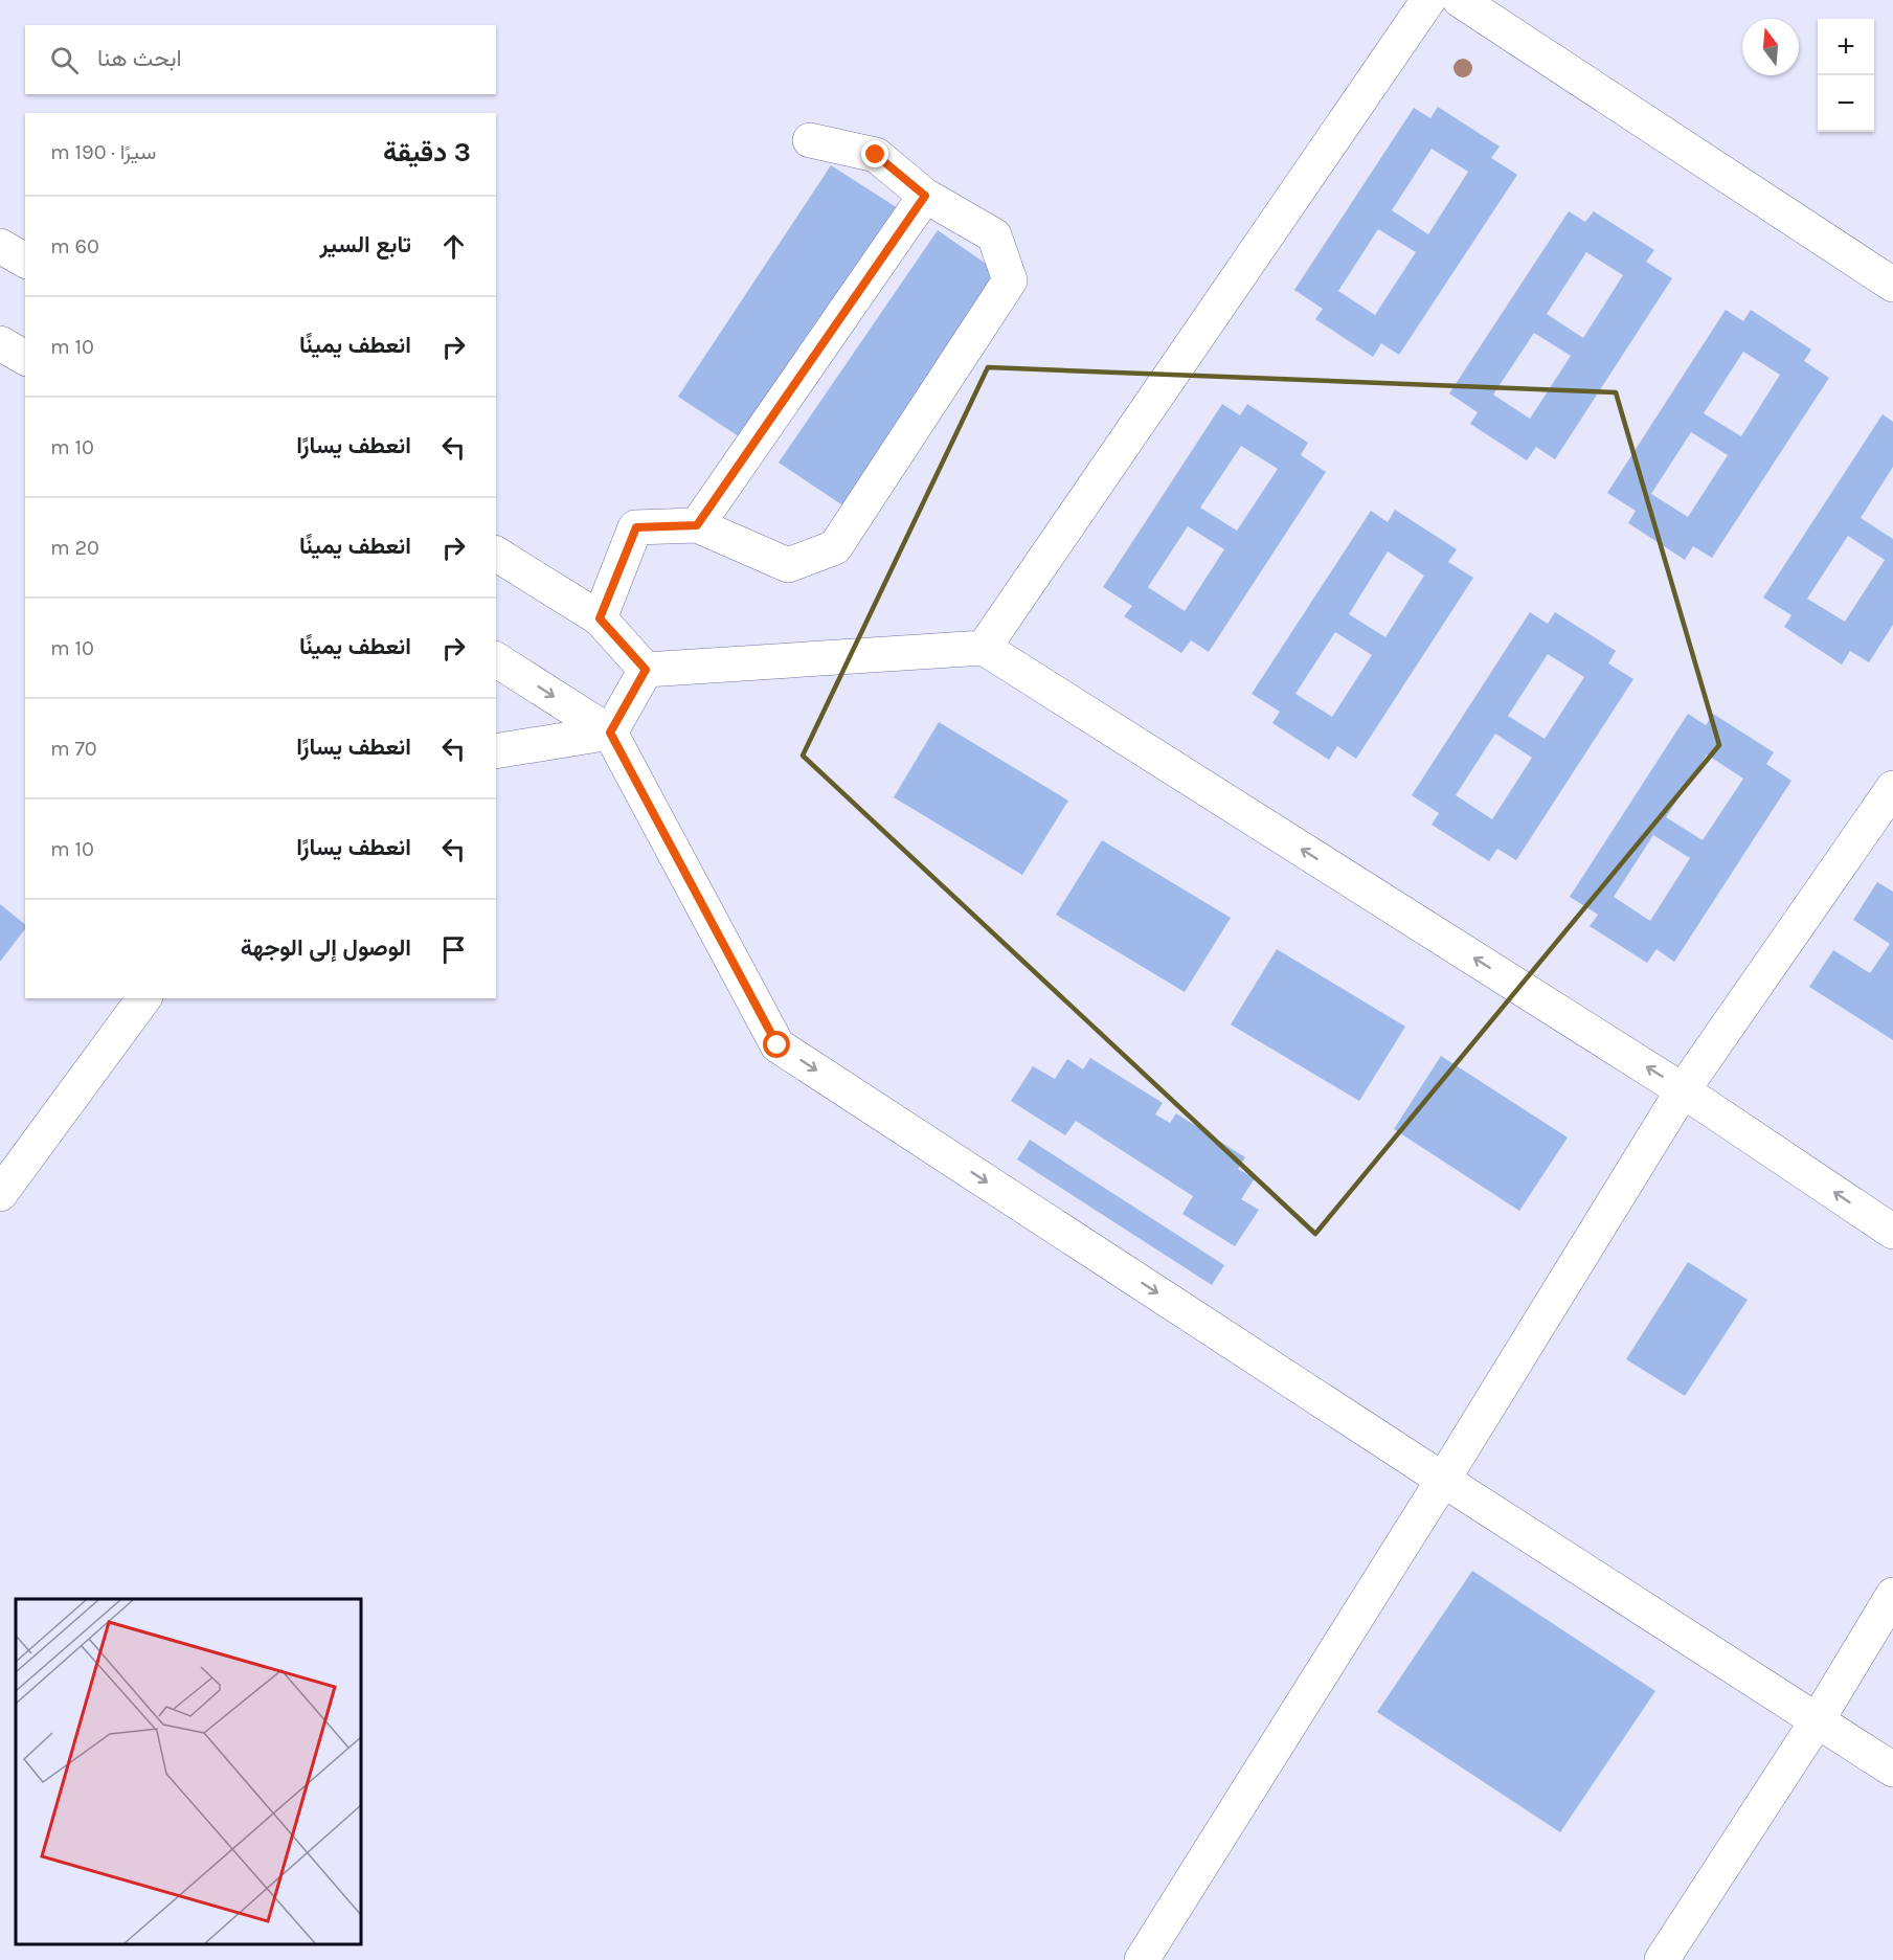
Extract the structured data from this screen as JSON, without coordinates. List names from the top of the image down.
{
  "north": "top",
  "page": {
    "map_buttons": ["+", "−"],
    "search": "ابحث هنا",
    "heading": ["3 دقيقة", "سيرًا · 190 m"],
    "list": [
      ["تابع السير", "60 m"],
      ["انعطف يمينًا", "10 m"],
      ["انعطف يسارًا", "10 m"],
      ["انعطف يمينًا", "20 m"],
      ["انعطف يمينًا", "10 m"],
      ["انعطف يسارًا", "70 m"],
      ["انعطف يسارًا", "10 m"],
      "الوصول إلى الوجهة"
    ]
  }
}
